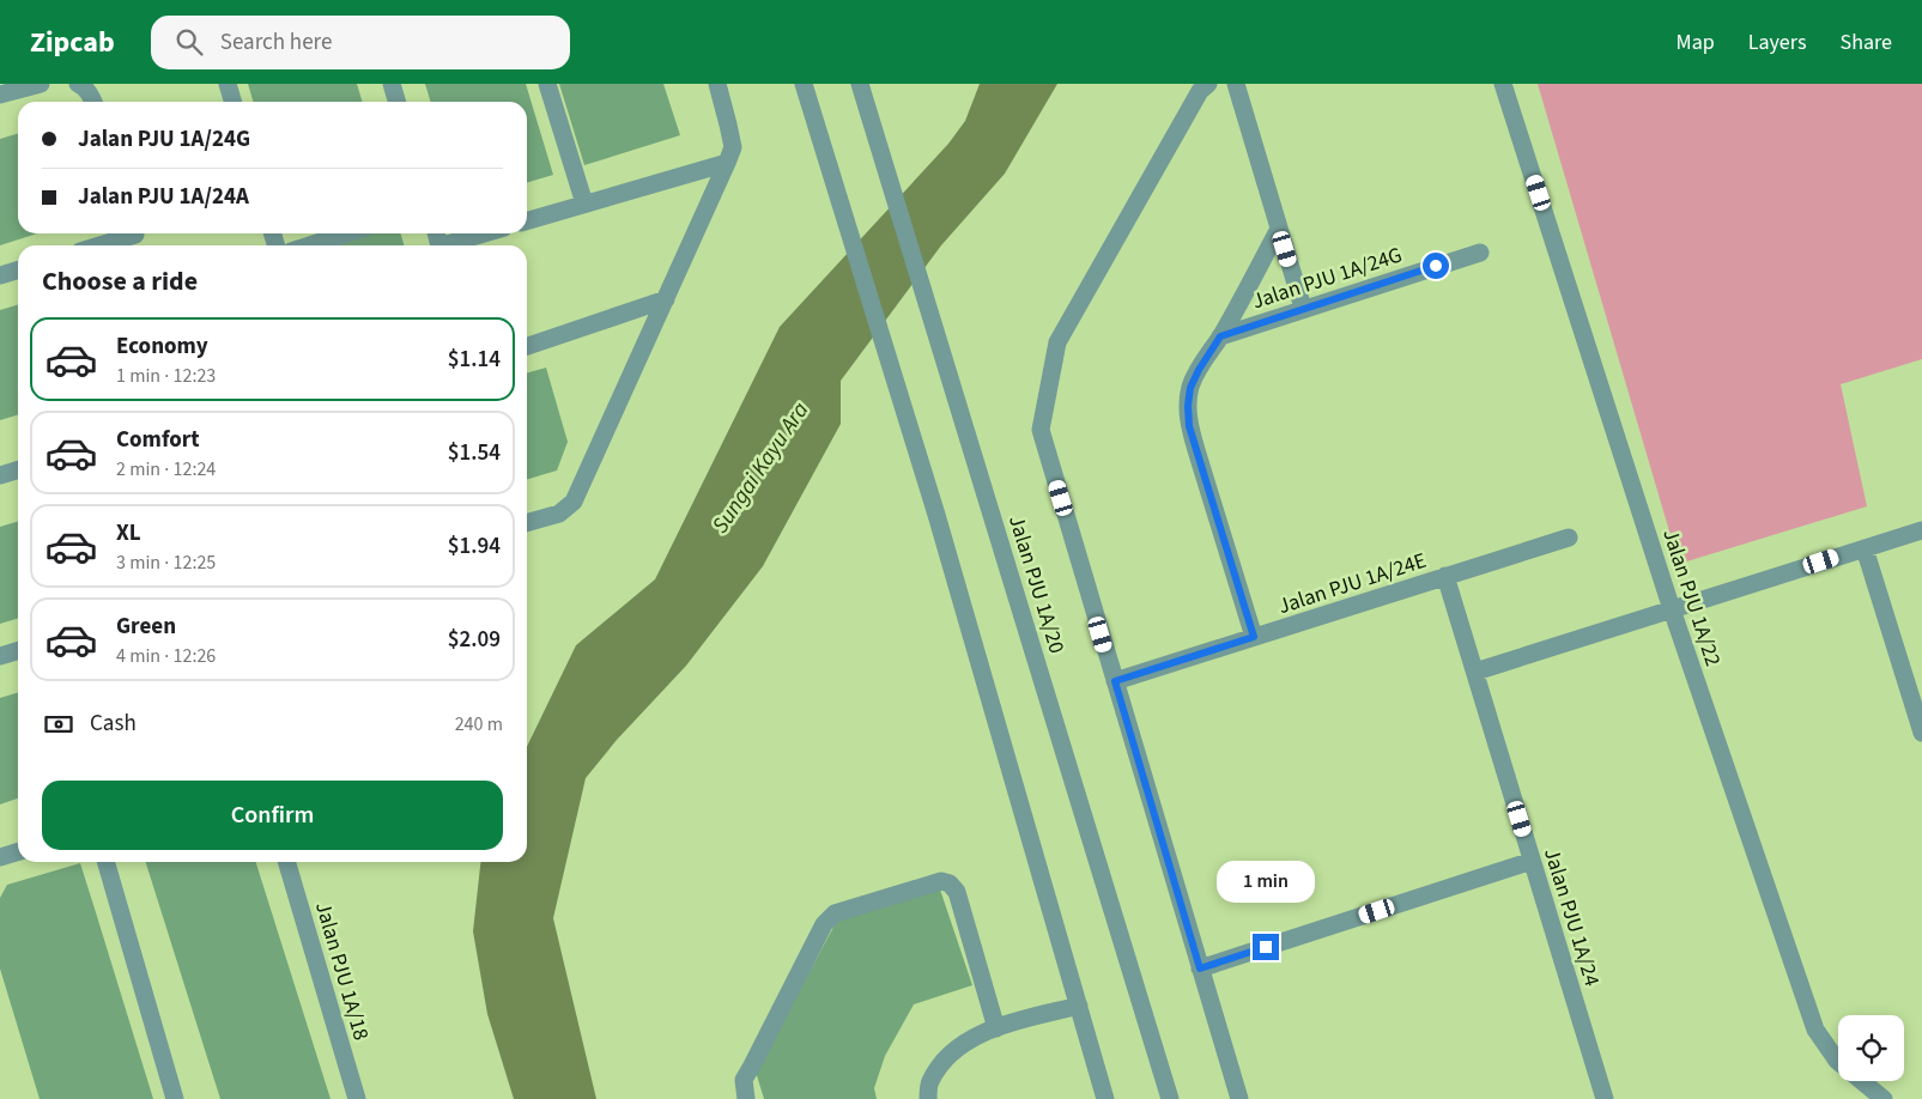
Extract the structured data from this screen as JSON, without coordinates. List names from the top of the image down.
{
  "streets": {
    "street": [
      "Jalan PJU 1A/24G",
      "Jalan PJU 1A/24E",
      "Jalan PJU 1A/20",
      "Jalan PJU 1A/22",
      "Jalan PJU 1A/24",
      "Jalan PJU 1A/18"
    ]
  },
  "crossings": [
    ["Jalan PJU 1A/24E", "Jalan PJU 1A/24"]
  ],
  "water": ["Sungai Kayu Ara"],
  "page": {
    "header": "Zipcab",
    "search": "Search here",
    "nav": ["Map", "Layers", "Share"],
    "banner": ["Jalan PJU 1A/24G", "Jalan PJU 1A/24A"],
    "heading": "Choose a ride",
    "list": [
      {
        "name": "Economy",
        "note": "1 min · 12:23",
        "value": "$1.14"
      },
      {
        "name": "Comfort",
        "note": "2 min · 12:24",
        "value": "$1.54"
      },
      {
        "name": "XL",
        "note": "3 min · 12:25",
        "value": "$1.94"
      },
      {
        "name": "Green",
        "note": "4 min · 12:26",
        "value": "$2.09"
      }
    ],
    "pay": ["Cash", "240 m"],
    "buttons": "Confirm",
    "bubble": "1 min"
  }
}
